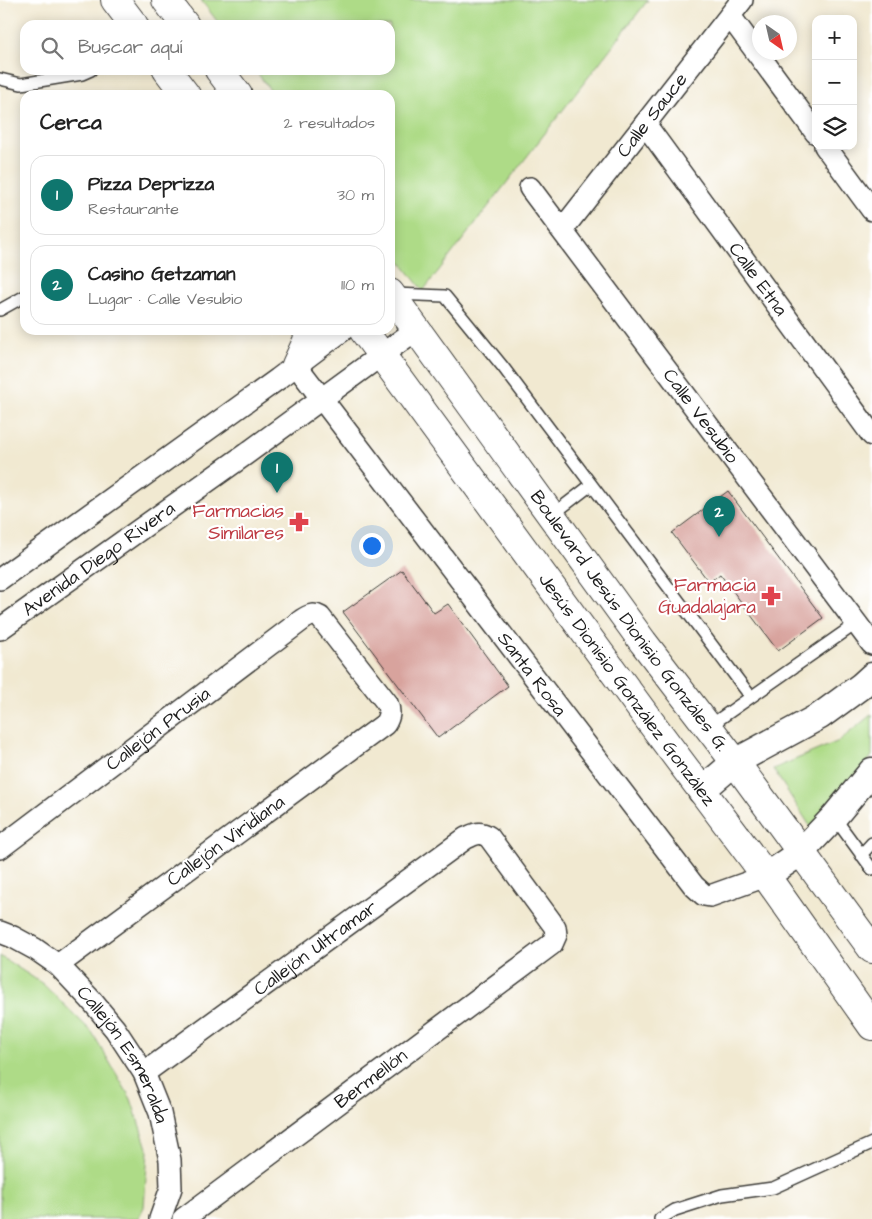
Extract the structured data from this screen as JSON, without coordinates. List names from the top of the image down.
{
  "streets": {
    "main road": ["Boulevard Jesús Dionisio Gonzáles G.", "Jesús Dionisio González González"],
    "street": [
      "Calle Sauce",
      "Calle Etna",
      "Calle Vesubio",
      "Avenida Diego Rivera",
      "Santa Rosa",
      "Callejón Prusia",
      "Callejón Viridiana",
      "Callejón Ultramar",
      "Callejón Esmeralda",
      "Bermellón"
    ]
  },
  "crossings": [
    ["Calle Sauce", "Calle Etna"],
    ["Calle Sauce", "Calle Vesubio"],
    ["Avenida Diego Rivera", "Boulevard Jesús Dionisio Gonzáles G."],
    ["Avenida Diego Rivera", "Santa Rosa"],
    ["Avenida Diego Rivera", "Jesús Dionisio González González"],
    ["Boulevard Jesús Dionisio Gonzáles G.", "Santa Rosa"],
    ["Santa Rosa", "Jesús Dionisio González González"],
    ["Callejón Prusia", "Callejón Viridiana"],
    ["Callejón Viridiana", "Callejón Esmeralda"],
    ["Callejón Ultramar", "Callejón Esmeralda"],
    ["Callejón Ultramar", "Bermellón"]
  ],
  "places": {
    "pharmacy": ["Farmacias Similares", "Farmacia Guadalajara"]
  },
  "north": "bottom right",
  "page": {
    "map_buttons": ["+", "−"],
    "search": "Buscar aquí",
    "heading": ["Cerca", "2 resultados"],
    "list": [
      {
        "mark": "1",
        "name": "Pizza Deprizza",
        "note": "Restaurante",
        "value": "30 m"
      },
      {
        "mark": "2",
        "name": "Casino Getzaman",
        "note": "Lugar · Calle Vesubio",
        "value": "110 m"
      }
    ],
    "pins": ["1", "2"]
  }
}
